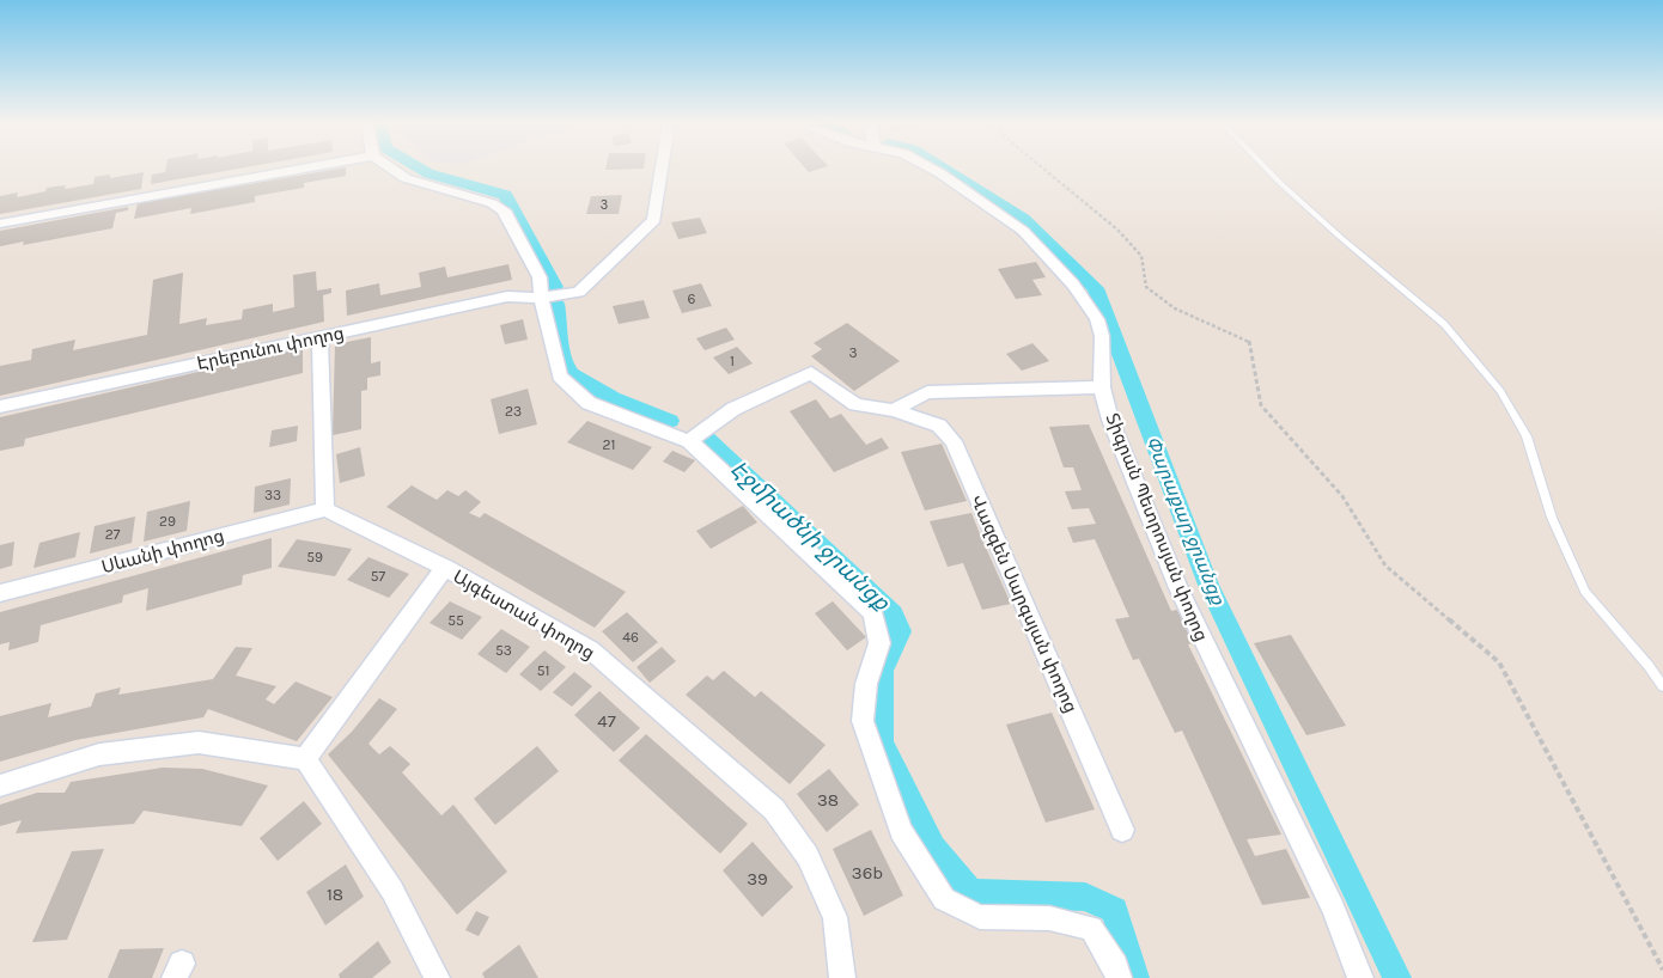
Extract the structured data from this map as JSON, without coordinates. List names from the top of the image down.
{
  "streets": {
    "street": [
      "Էրեբունու փողոց",
      "Տիգրան Պետրոսյան փողոց",
      "Սևանի փողոց",
      "Վազգեն Սարգսյան փողոց",
      "Այգեստան փողոց"
    ]
  },
  "crossings": [
    ["Սևանի փողոց", "Այգեստան փողոց"]
  ],
  "water": ["Փարաքար ջրանցք", "Էջմիածնի ջրանցք"],
  "house_numbers": [
    "3",
    "6",
    "3",
    "1",
    "23",
    "21",
    "33",
    "29",
    "27",
    "59",
    "57",
    "55",
    "46",
    "53",
    "51",
    "47",
    "38",
    "36b",
    "39",
    "18"
  ]
}
